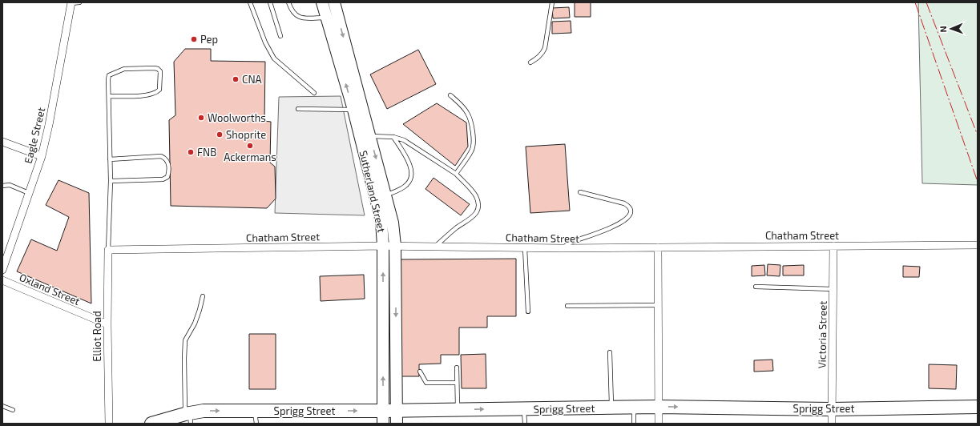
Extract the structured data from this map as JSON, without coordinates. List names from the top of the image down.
{
  "streets": {
    "highway": ["Sprigg Street"],
    "main road": ["Sutherland Street"],
    "street": [
      "Eagle Street",
      "Chatham Street",
      "Oxland Street",
      "Victoria Street",
      "Elliot Road"
    ]
  },
  "crossings": [
    ["Sutherland Street", "Chatham Street"],
    ["Sutherland Street", "Sprigg Street"],
    ["Chatham Street", "Victoria Street"],
    ["Chatham Street", "Elliot Road"],
    ["Oxland Street", "Elliot Road"],
    ["Victoria Street", "Sprigg Street"]
  ],
  "one_way": ["Sprigg Street"],
  "places": [
    "Pep",
    "CNA",
    "Woolworths",
    "Shoprite",
    "Ackermans",
    "FNB"
  ],
  "north": "left"
}
